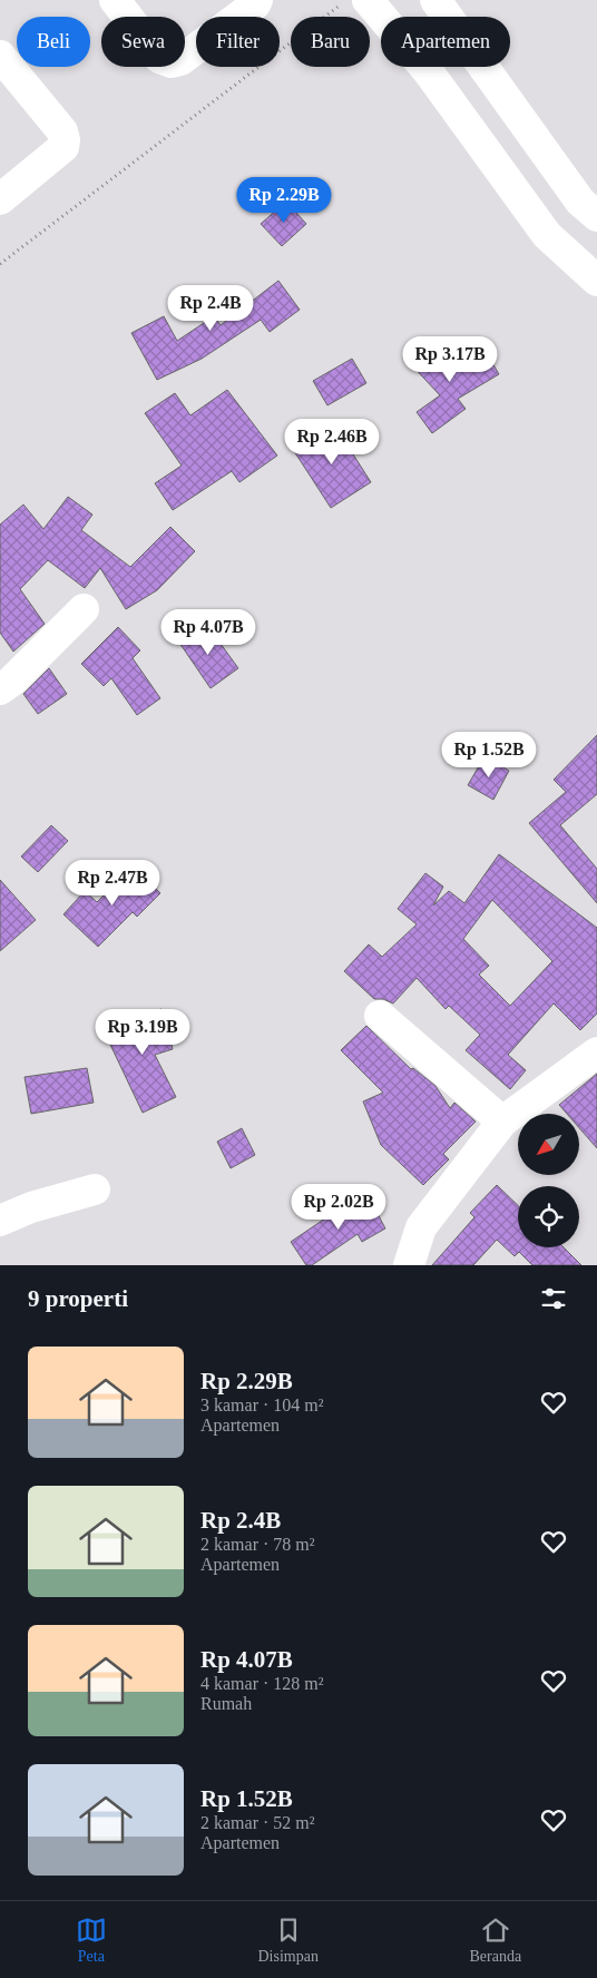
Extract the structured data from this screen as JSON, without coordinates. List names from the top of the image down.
{
  "north": "bottom left",
  "page": {
    "chip": [
      "Beli",
      "Sewa",
      "Filter",
      "Baru",
      "Apartemen"
    ],
    "price": [
      "Rp 2.29B",
      "Rp 2.4B",
      "Rp 3.17B",
      "Rp 2.46B",
      "Rp 4.07B",
      "Rp 1.52B",
      "Rp 2.47B",
      "Rp 3.19B",
      "Rp 2.02B"
    ],
    "heading": "9 properti",
    "list": [
      {
        "name": "Rp 2.29B",
        "note": "3 kamar · 104 m² · Apartemen"
      },
      {
        "name": "Rp 2.4B",
        "note": "2 kamar · 78 m² · Apartemen"
      },
      {
        "name": "Rp 4.07B",
        "note": "4 kamar · 128 m² · Rumah"
      },
      {
        "name": "Rp 1.52B",
        "note": "2 kamar · 52 m² · Apartemen"
      }
    ],
    "tabs": ["Peta", "Disimpan", "Beranda"]
  }
}
